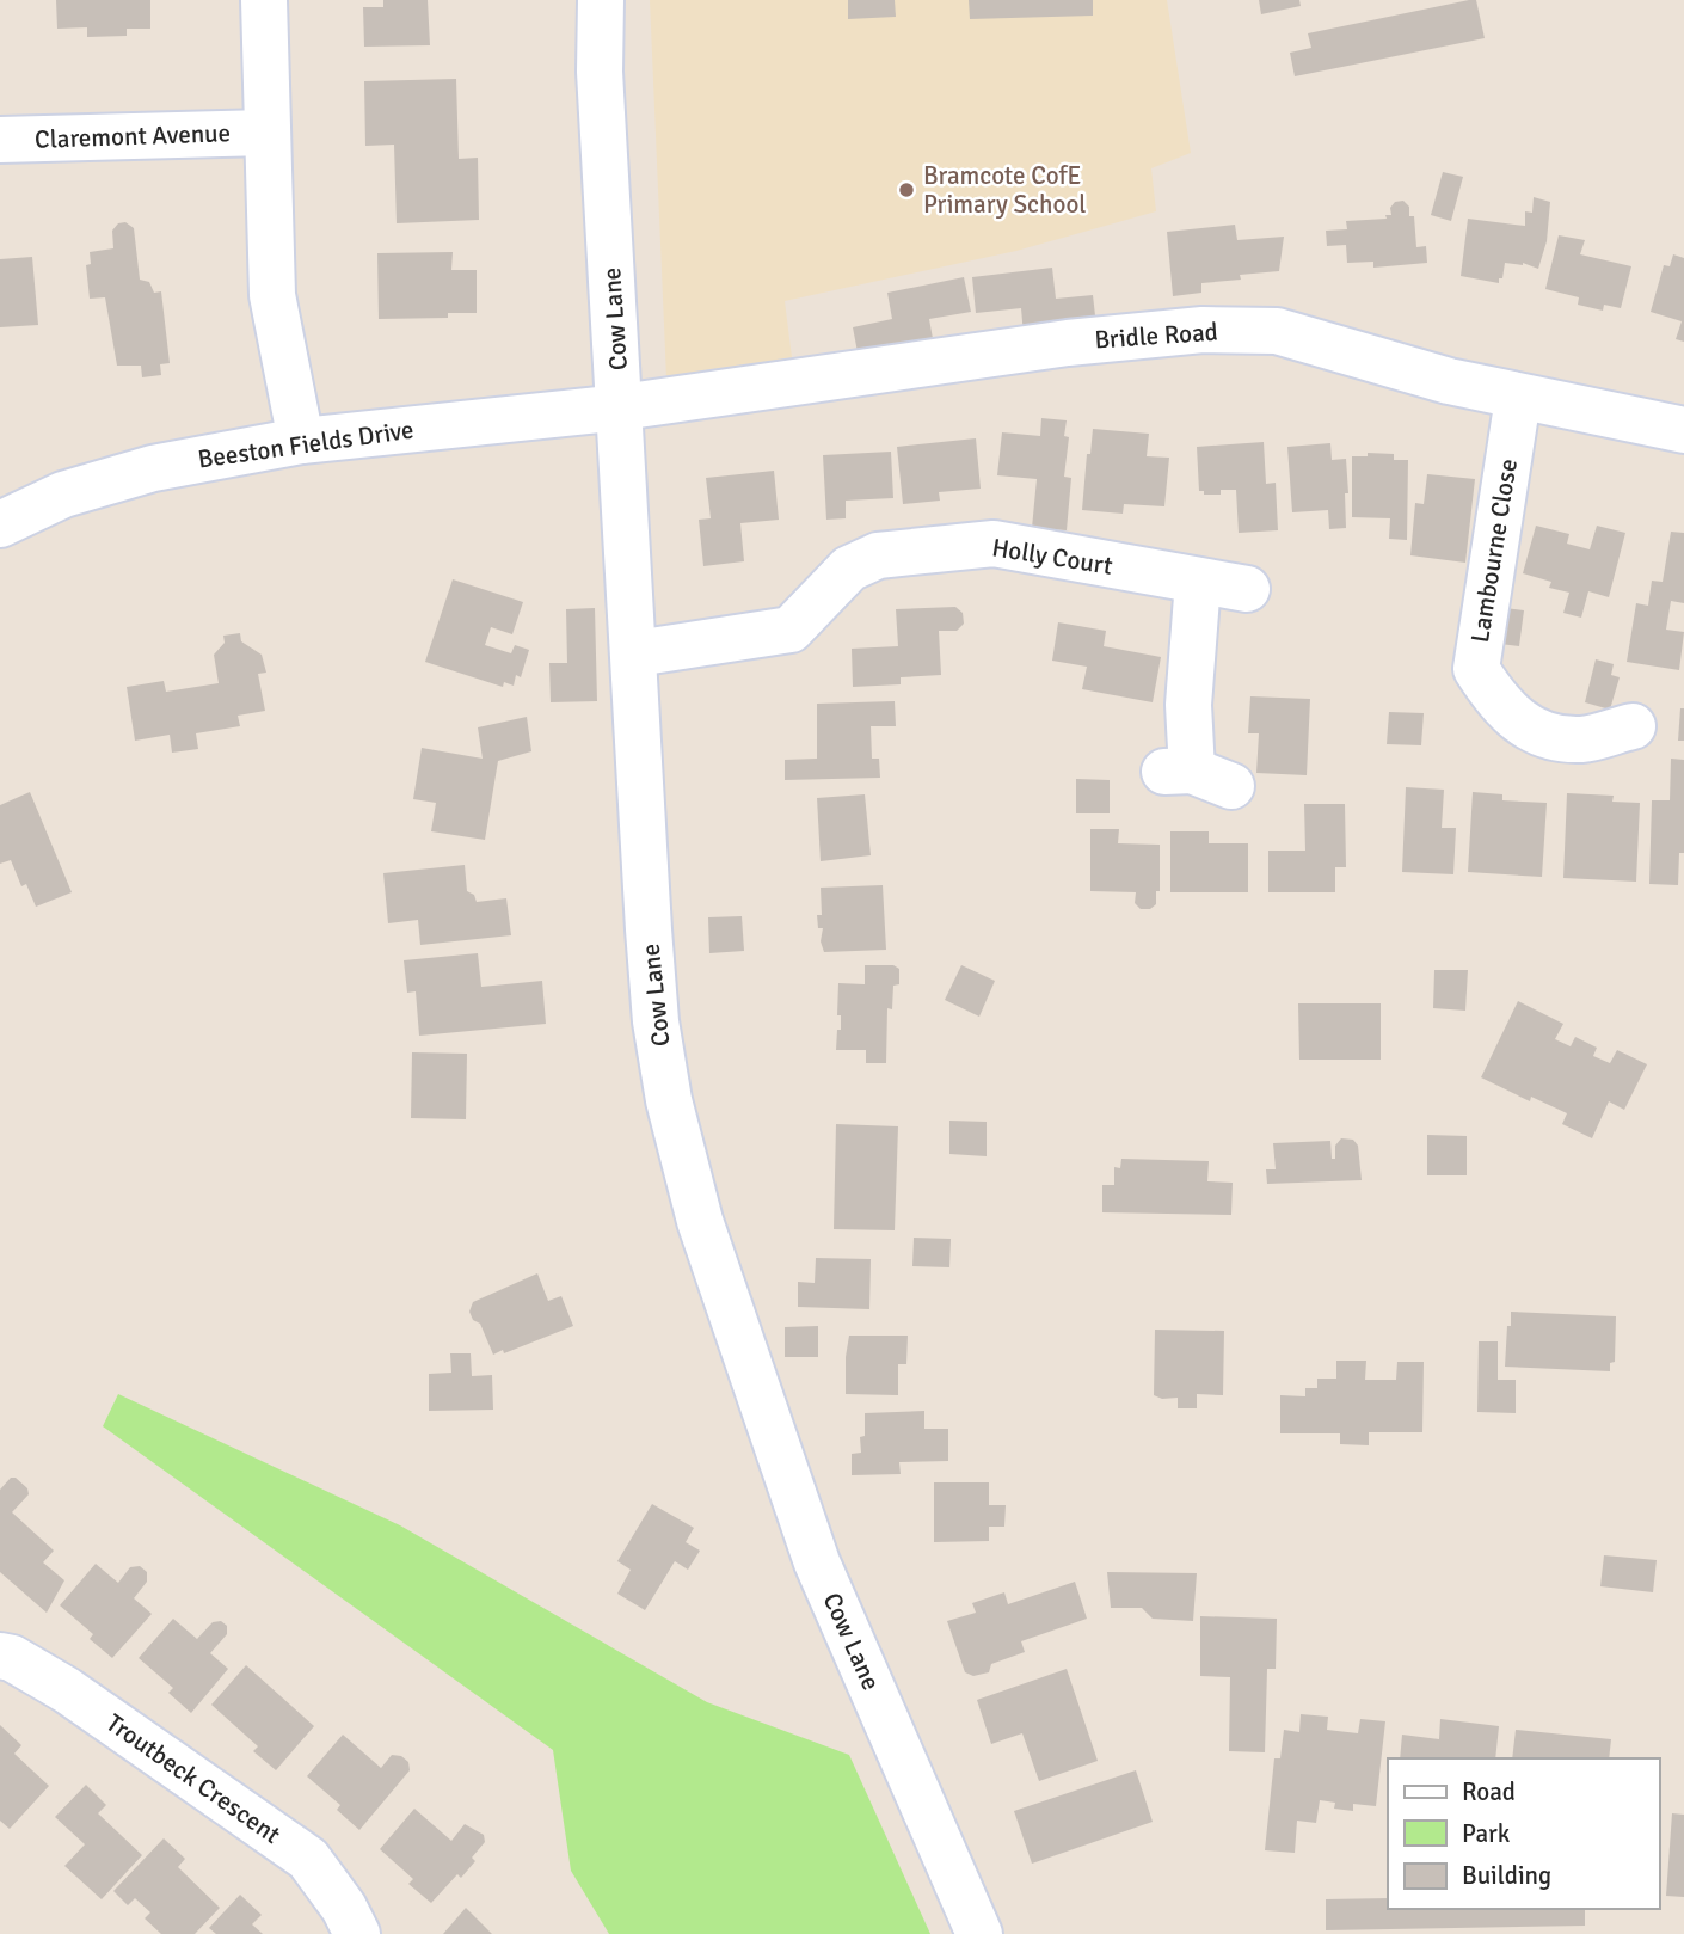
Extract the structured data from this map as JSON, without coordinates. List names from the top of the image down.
{
  "streets": {
    "street": [
      "Claremont Avenue",
      "Cow Lane",
      "Bridle Road",
      "Beeston Fields Drive",
      "Lambourne Close",
      "Holly Court",
      "Troutbeck Crescent"
    ]
  },
  "crossings": [
    ["Claremont Avenue", "Beeston Fields Drive"],
    ["Cow Lane", "Bridle Road"],
    ["Cow Lane", "Beeston Fields Drive"],
    ["Cow Lane", "Holly Court"],
    ["Bridle Road", "Beeston Fields Drive"],
    ["Bridle Road", "Lambourne Close"]
  ],
  "places": ["Bramcote CofE Primary School"],
  "legend": ["Road", "Park", "Building"]
}
